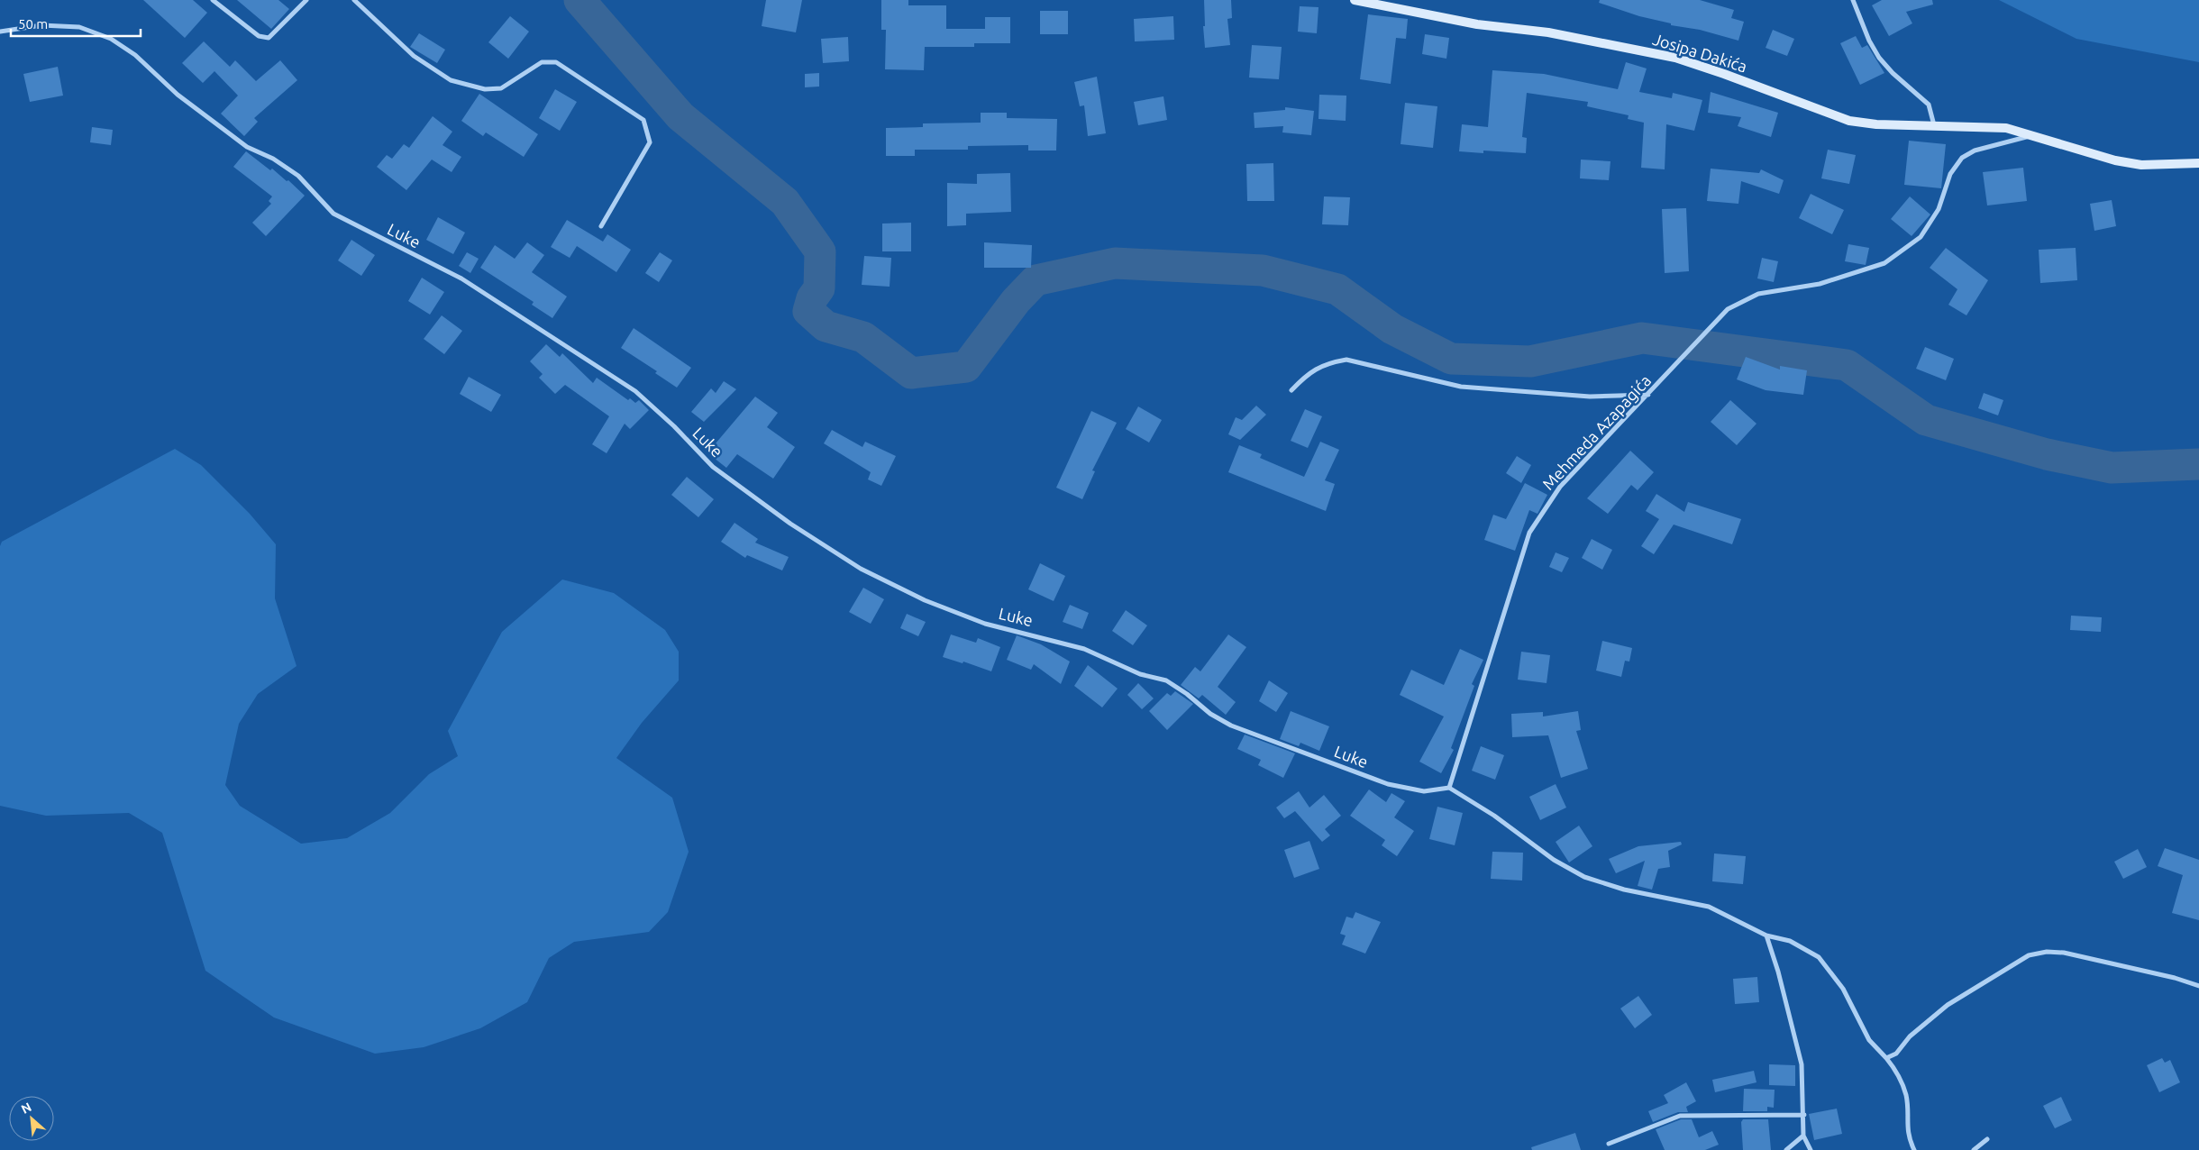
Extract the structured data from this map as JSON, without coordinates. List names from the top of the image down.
{
  "streets": {
    "main road": ["Josipa Dakića"],
    "street": ["Luke", "Mehmeda Azapagića"]
  },
  "crossings": [
    ["Josipa Dakića", "Mehmeda Azapagića"],
    ["Luke", "Mehmeda Azapagića"]
  ],
  "scale_bar": "50 m",
  "north": "top left"
}
